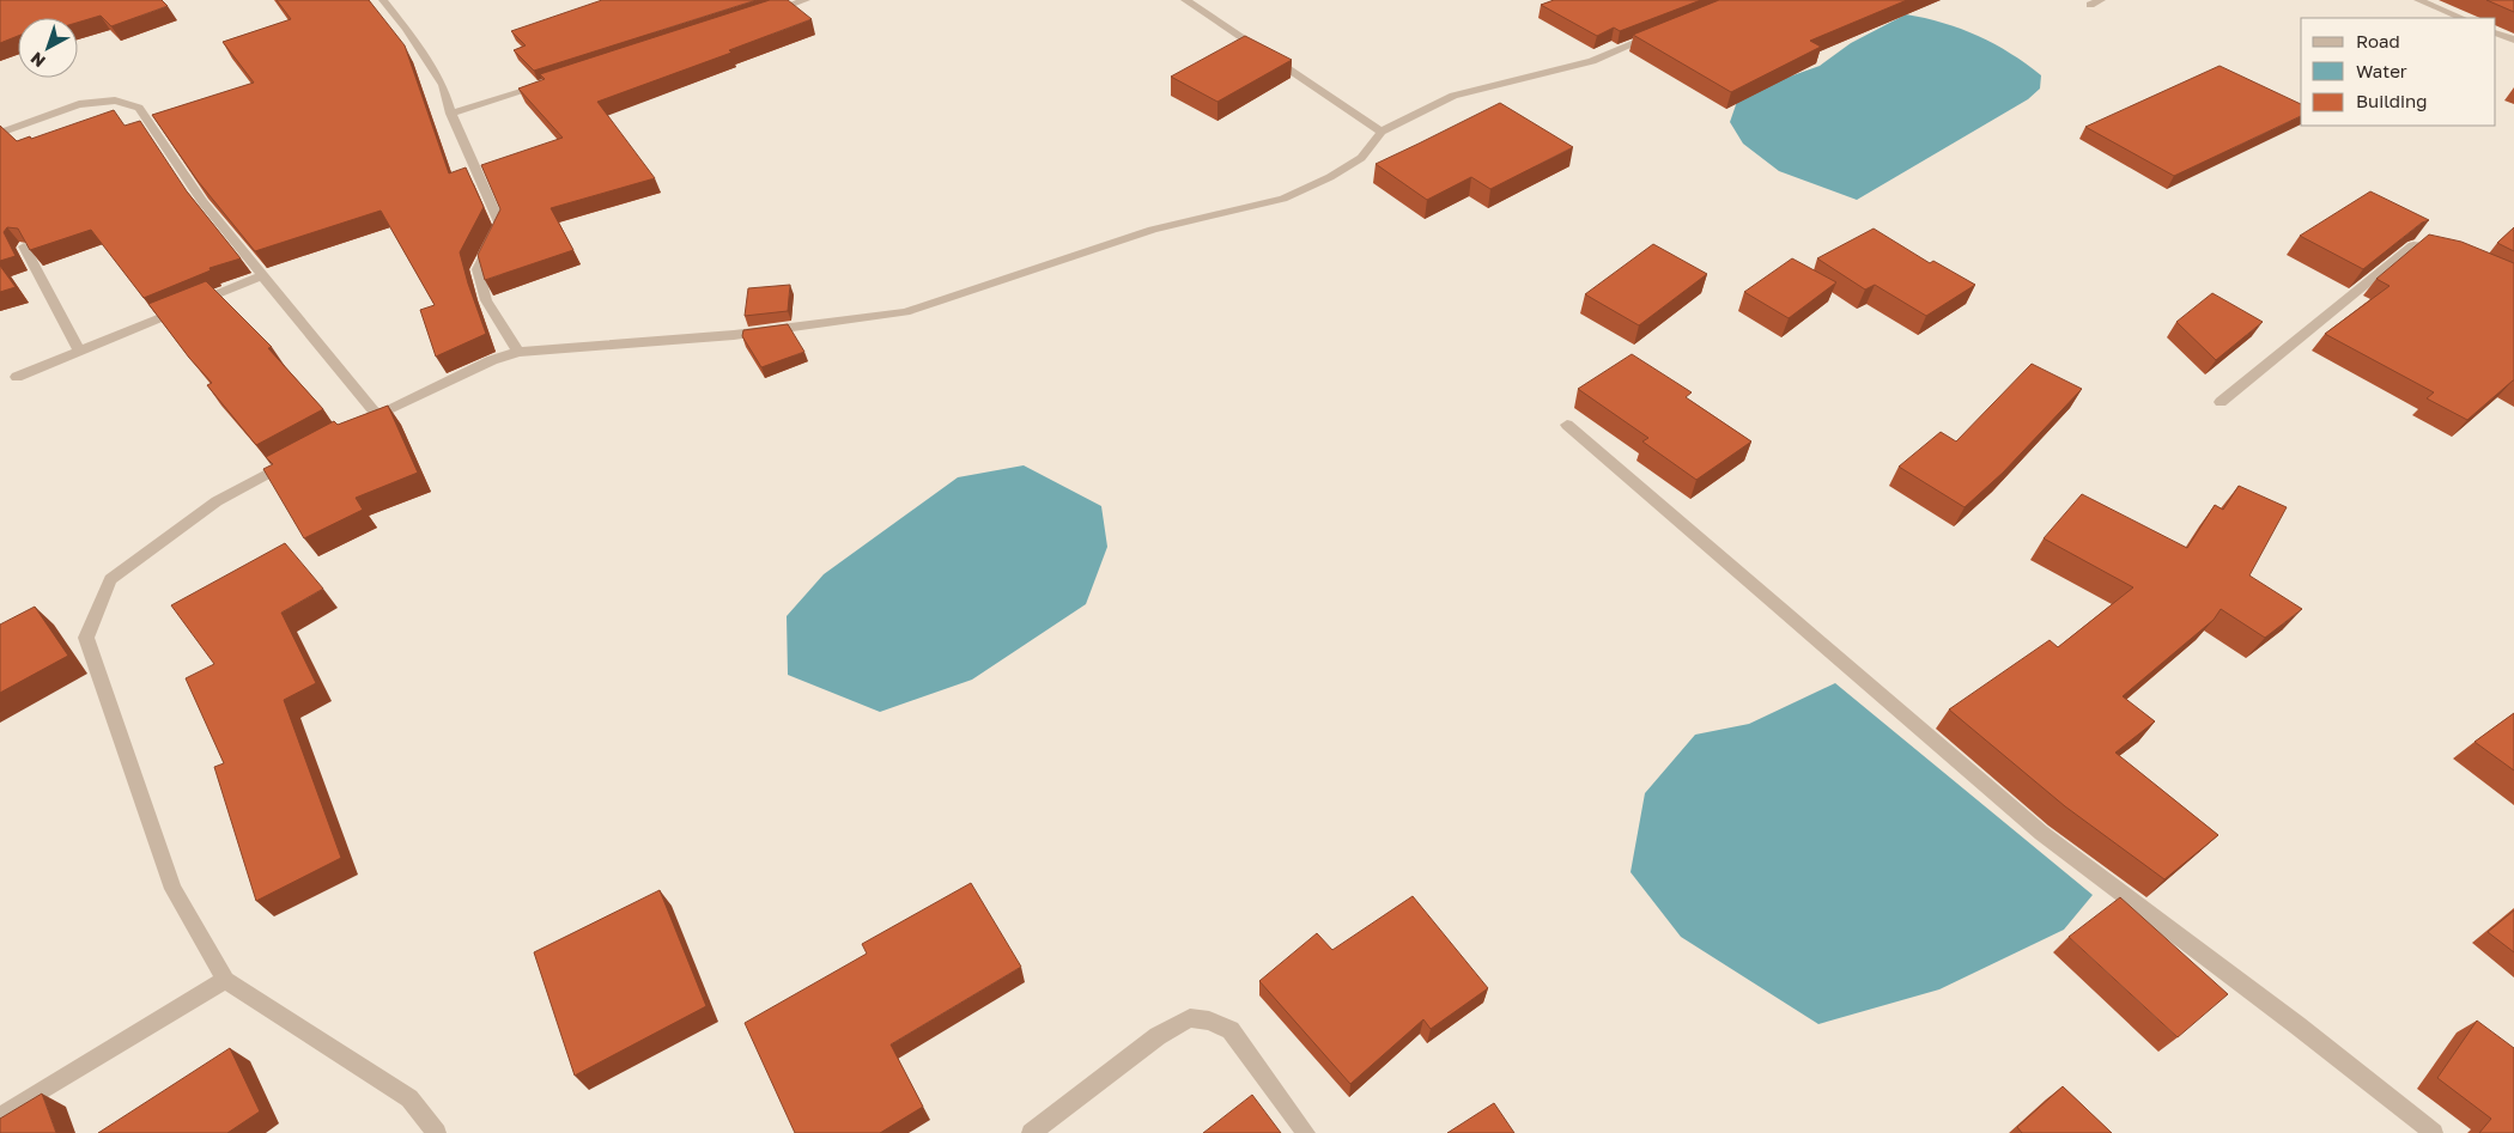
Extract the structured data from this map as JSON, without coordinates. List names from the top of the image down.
{
  "legend": ["Road", "Water", "Building"],
  "north": "bottom left"
}
